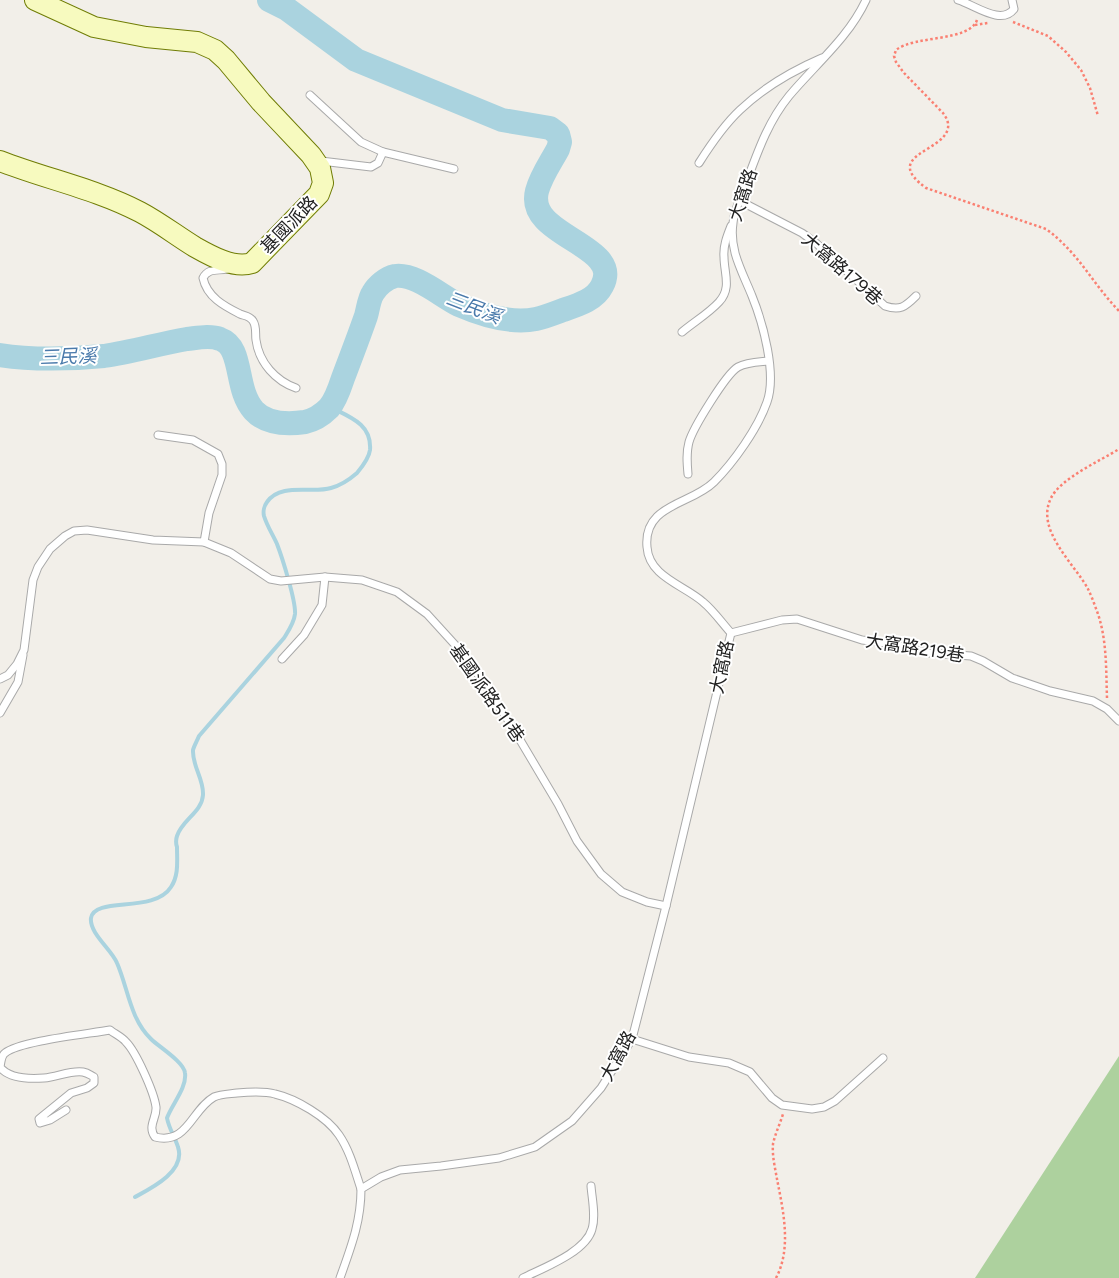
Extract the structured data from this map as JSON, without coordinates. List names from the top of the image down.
{
  "streets": {
    "street": ["基國派路"],
    "lane": [
      "大窩路",
      "大窩路179巷",
      "大窩路219巷",
      "基國派路511巷"
    ]
  },
  "crossings": [
    ["大窩路", "大窩路179巷"],
    ["大窩路", "大窩路219巷"],
    ["大窩路", "基國派路511巷"]
  ],
  "water": ["三民溪"]
}
